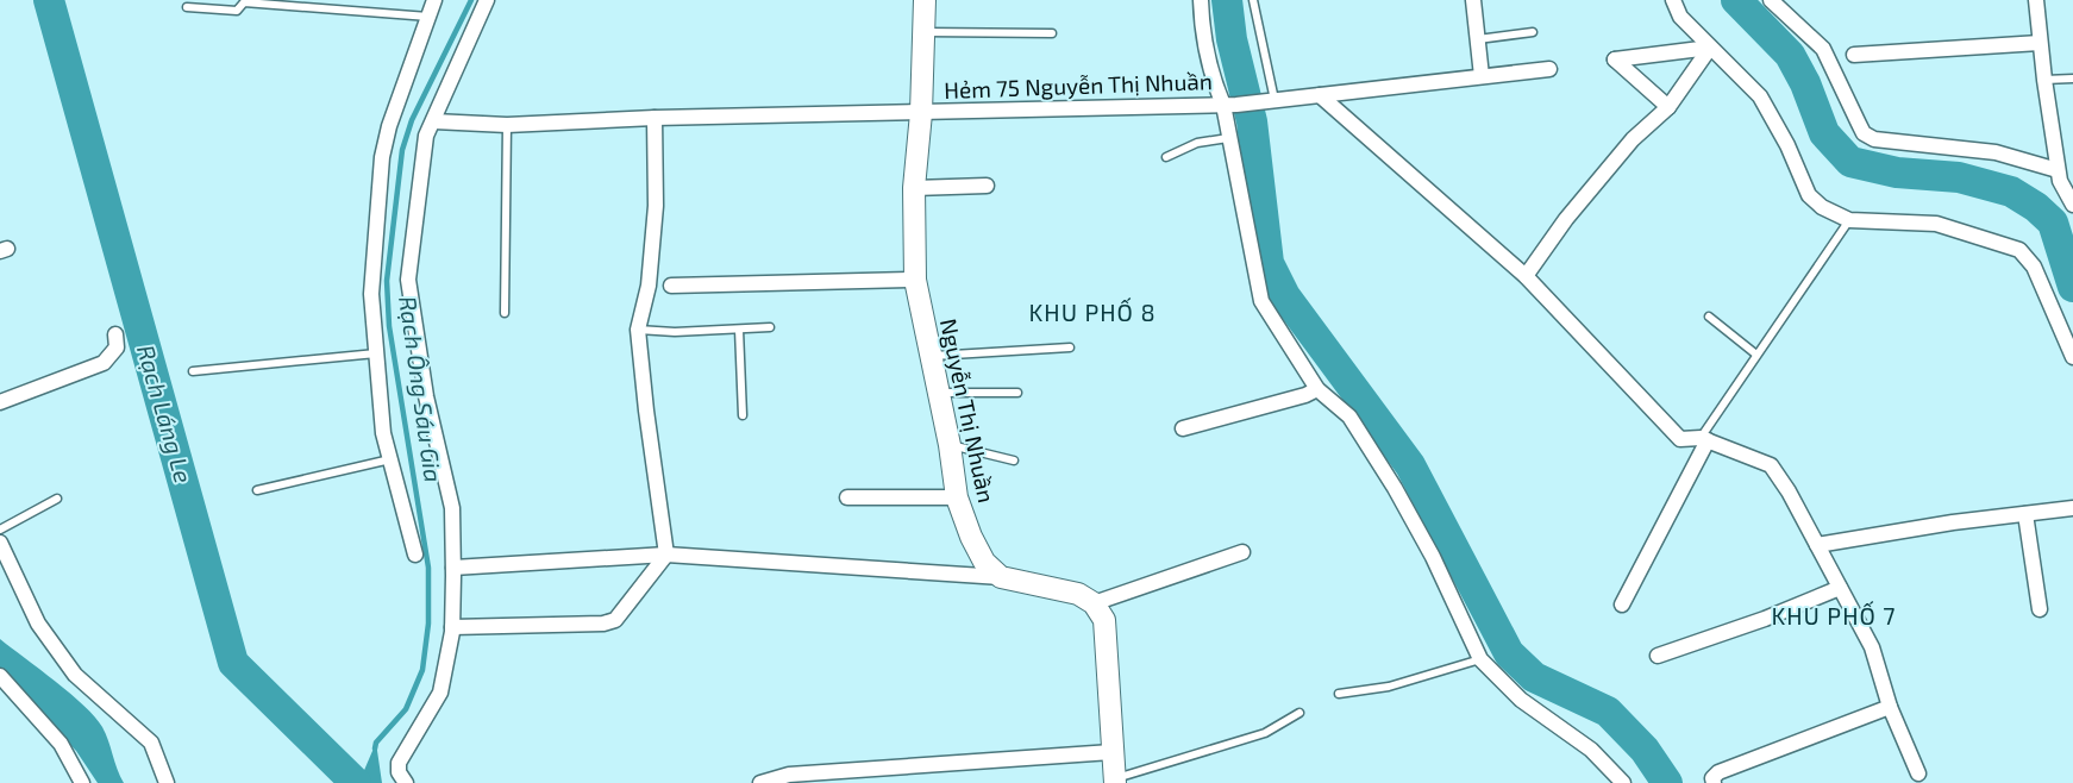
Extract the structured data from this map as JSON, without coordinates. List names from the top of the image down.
{
  "streets": {
    "street": ["Hẻm 75 Nguyễn Thị Nhuần", "Nguyễn Thị Nhuần"]
  },
  "crossings": [
    ["Hẻm 75 Nguyễn Thị Nhuần", "Nguyễn Thị Nhuần"]
  ],
  "districts": ["KHU PHỐ 8", "KHU PHỐ 7"],
  "water": ["Rạch Ông Sáu Gia", "Rạch Láng Le"]
}
